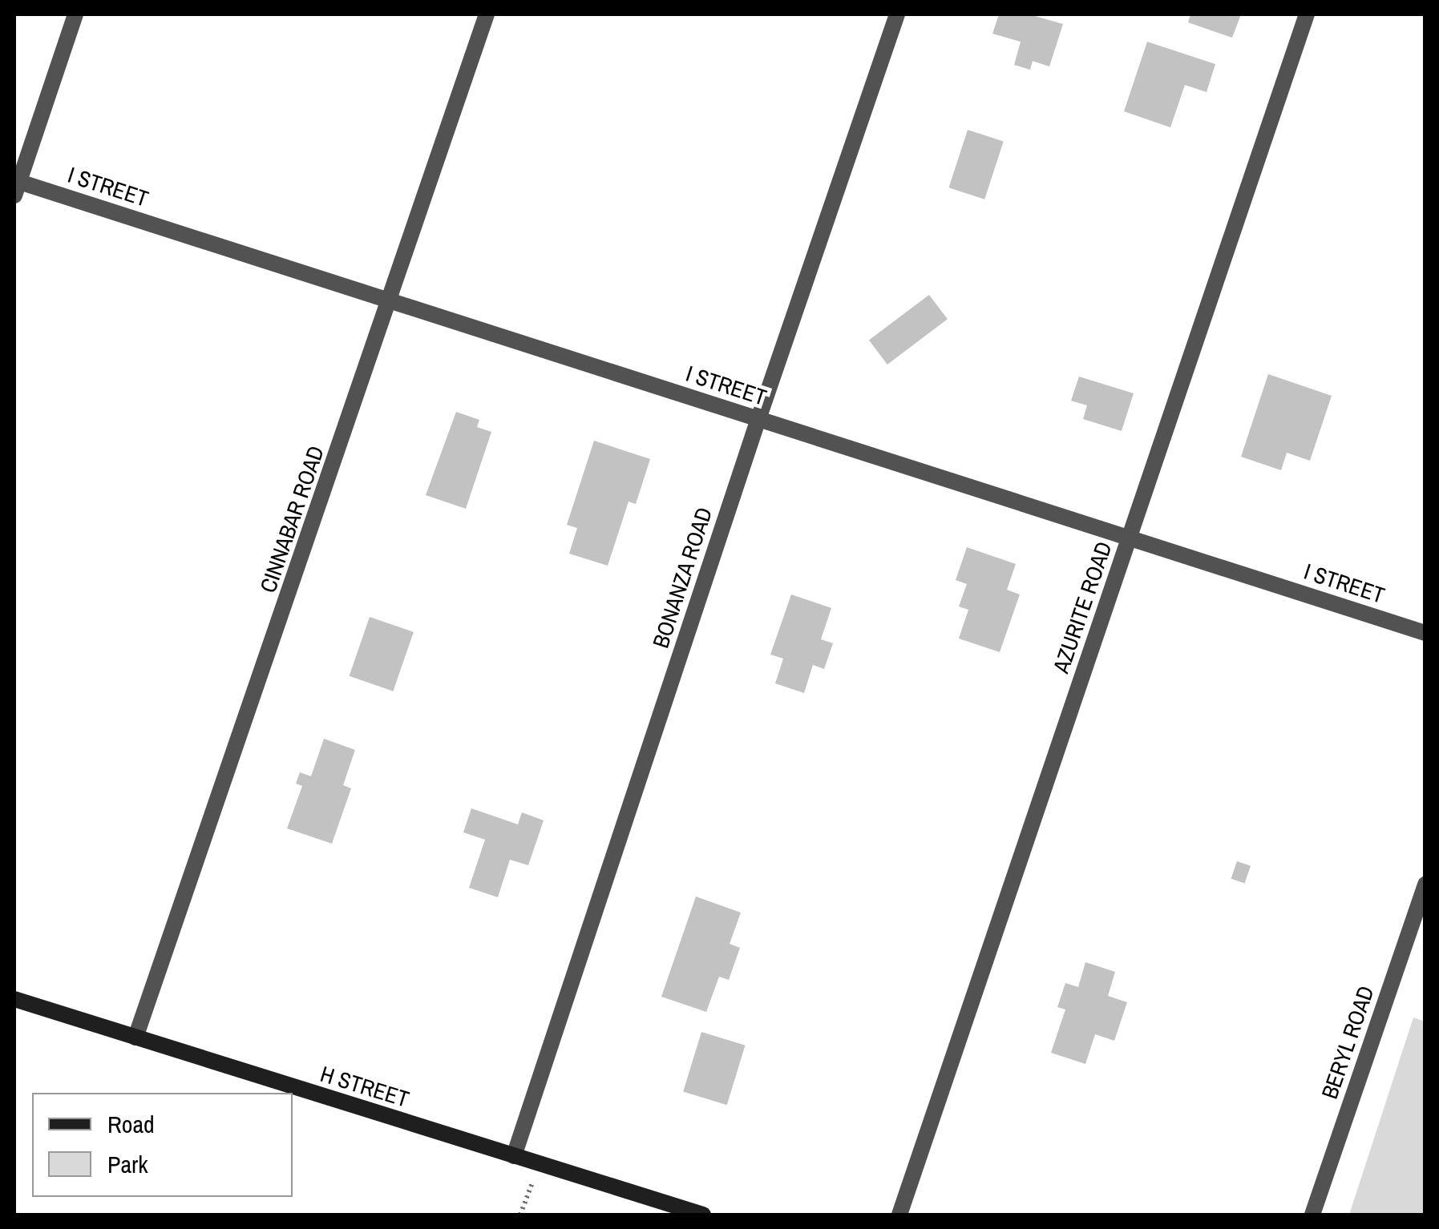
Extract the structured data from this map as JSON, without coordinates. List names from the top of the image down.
{
  "streets": {
    "street": [
      "I STREET",
      "CINNABAR ROAD",
      "BONANZA ROAD",
      "AZURITE ROAD",
      "BERYL ROAD",
      "H STREET"
    ]
  },
  "crossings": [
    ["I STREET", "CINNABAR ROAD"],
    ["I STREET", "BONANZA ROAD"],
    ["I STREET", "AZURITE ROAD"],
    ["CINNABAR ROAD", "H STREET"],
    ["BONANZA ROAD", "H STREET"]
  ],
  "legend": ["Road", "Park"]
}
